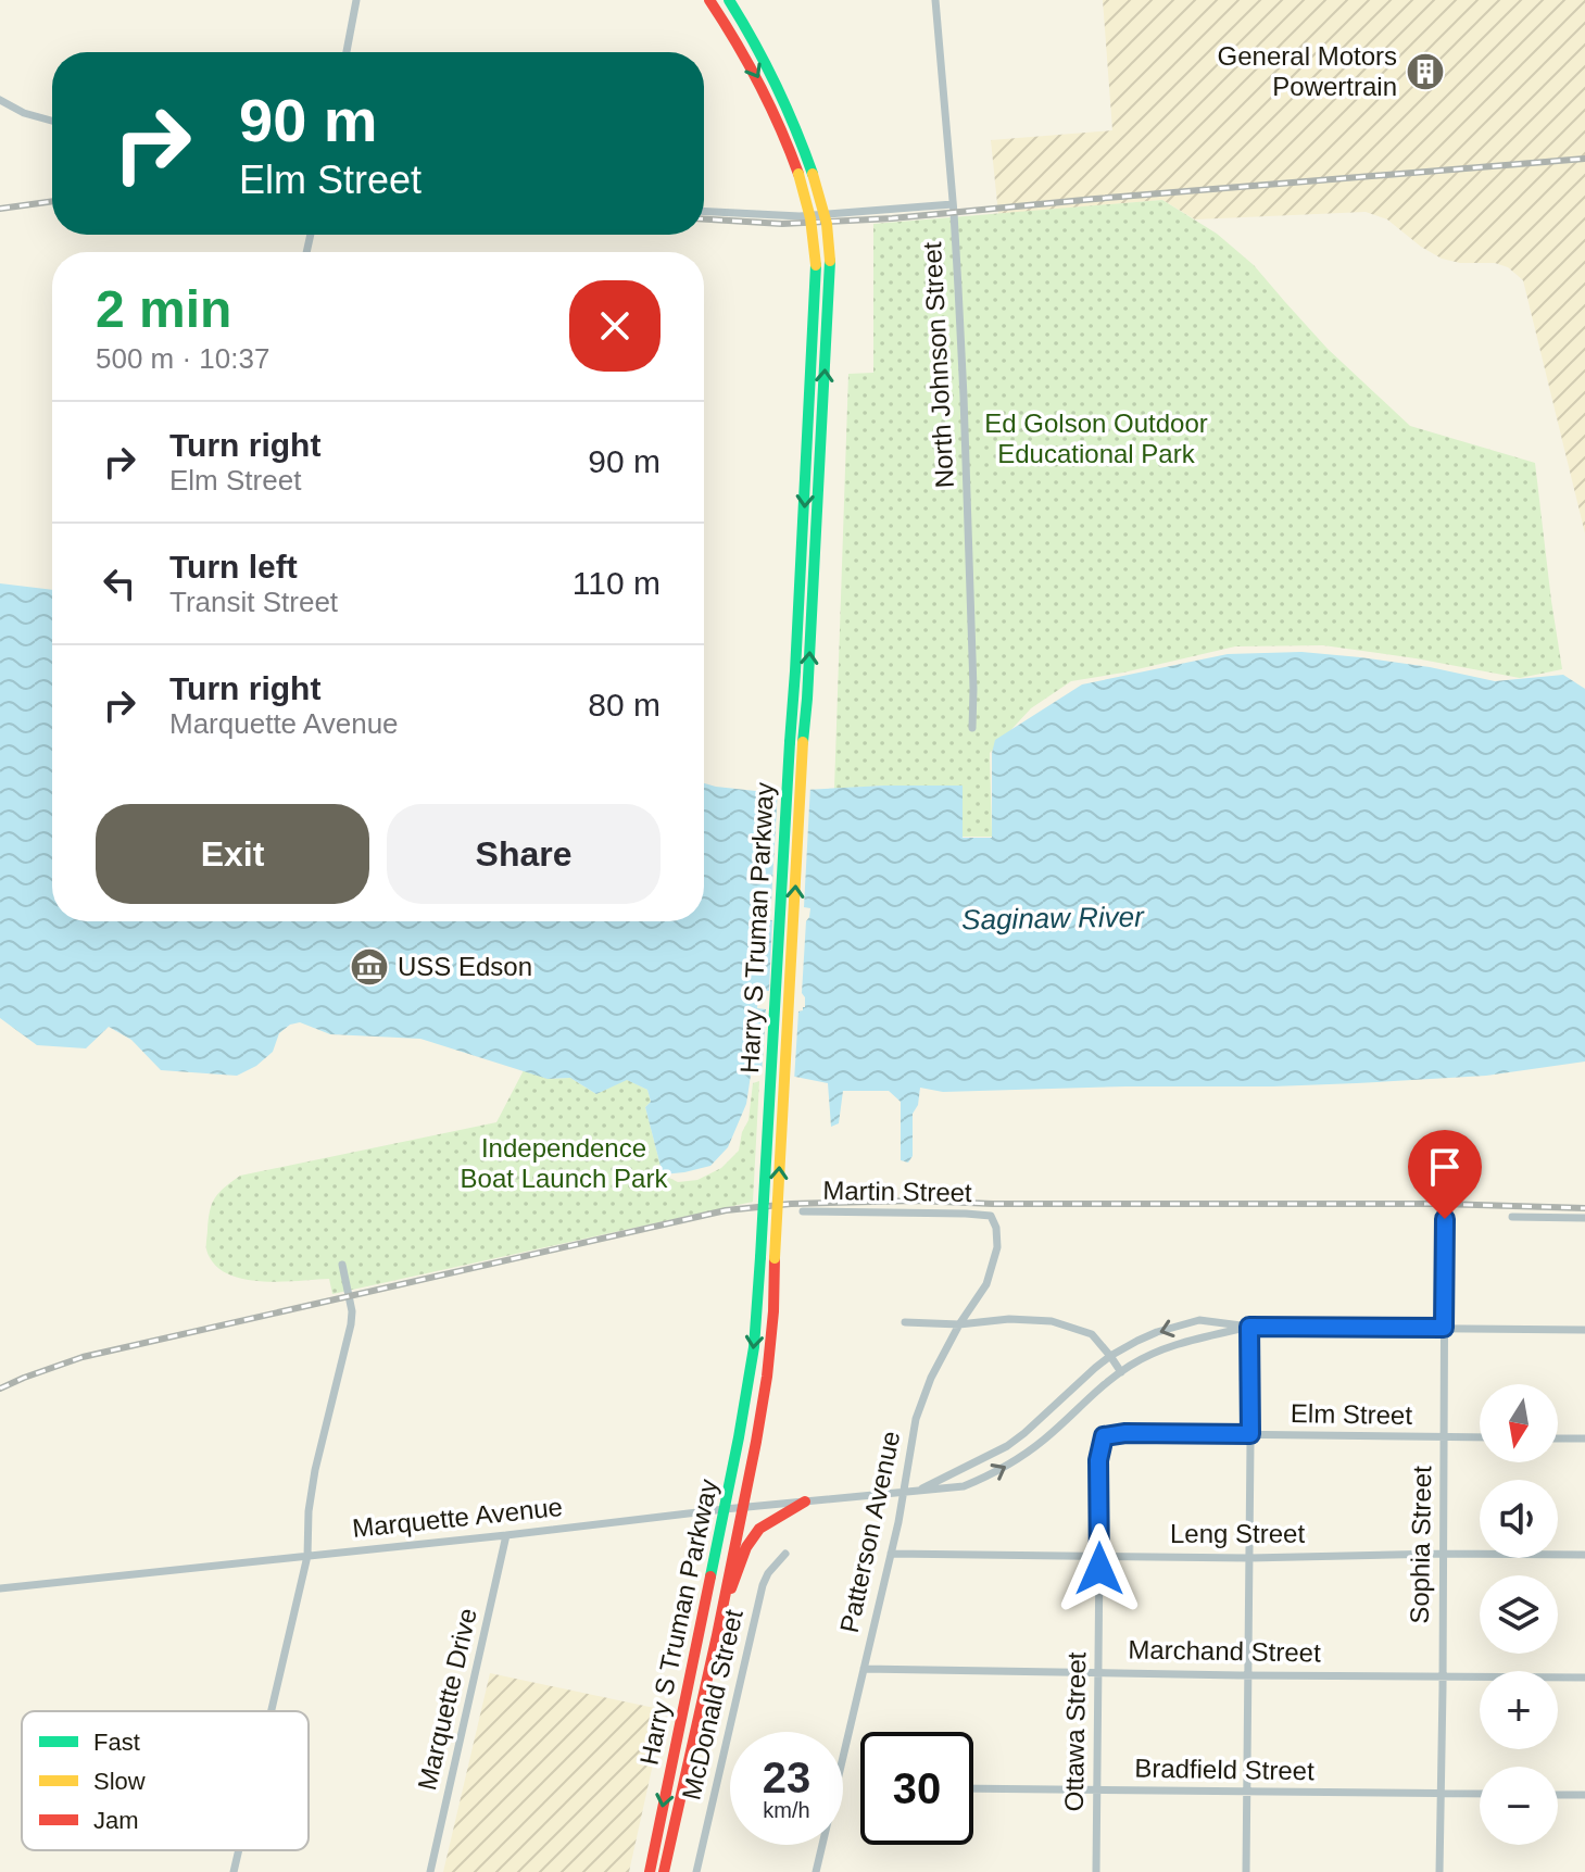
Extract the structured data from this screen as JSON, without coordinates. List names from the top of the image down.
{
  "streets": {
    "main road": ["Harry S Truman Parkway"],
    "street": [
      "North Johnson Street",
      "Martin Street",
      "Elm Street",
      "Marquette Avenue",
      "Patterson Avenue",
      "Leng Street",
      "Sophia Street",
      "Marchand Street",
      "Marquette Drive",
      "McDonald Street",
      "Ottawa Street",
      "Bradfield Street"
    ]
  },
  "crossings": [
    ["Harry S Truman Parkway", "Marquette Avenue"],
    ["Martin Street", "Patterson Avenue"],
    ["Elm Street", "Sophia Street"],
    ["Elm Street", "Ottawa Street"],
    ["Marquette Avenue", "Patterson Avenue"],
    ["Marquette Avenue", "Sophia Street"],
    ["Marquette Avenue", "Marquette Drive"],
    ["Patterson Avenue", "Leng Street"],
    ["Patterson Avenue", "Marchand Street"],
    ["Leng Street", "Sophia Street"],
    ["Leng Street", "Ottawa Street"],
    ["Sophia Street", "Marchand Street"],
    ["Sophia Street", "Bradfield Street"],
    ["Marchand Street", "Ottawa Street"],
    ["Ottawa Street", "Bradfield Street"]
  ],
  "water": ["Saginaw River"],
  "parks": ["Ed Golson Outdoor Educational Park", "Independence Boat Launch Park"],
  "places": {
    "building": ["General Motors Powertrain"],
    "museum": ["USS Edson"]
  },
  "legend": ["Fast", "Slow", "Jam"],
  "north": "bottom",
  "page": {
    "turn": ["90 m", "Elm Street"],
    "heading": ["2 min", "500 m · 10:37"],
    "list": [
      {
        "name": "Turn right",
        "note": "Elm Street",
        "value": "90 m"
      },
      {
        "name": "Turn left",
        "note": "Transit Street",
        "value": "110 m"
      },
      {
        "name": "Turn right",
        "note": "Marquette Avenue",
        "value": "80 m"
      }
    ],
    "buttons": ["Exit", "Share"],
    "map_buttons": ["+", "−"],
    "speed": "23 km/h",
    "limit": "30"
  }
}
